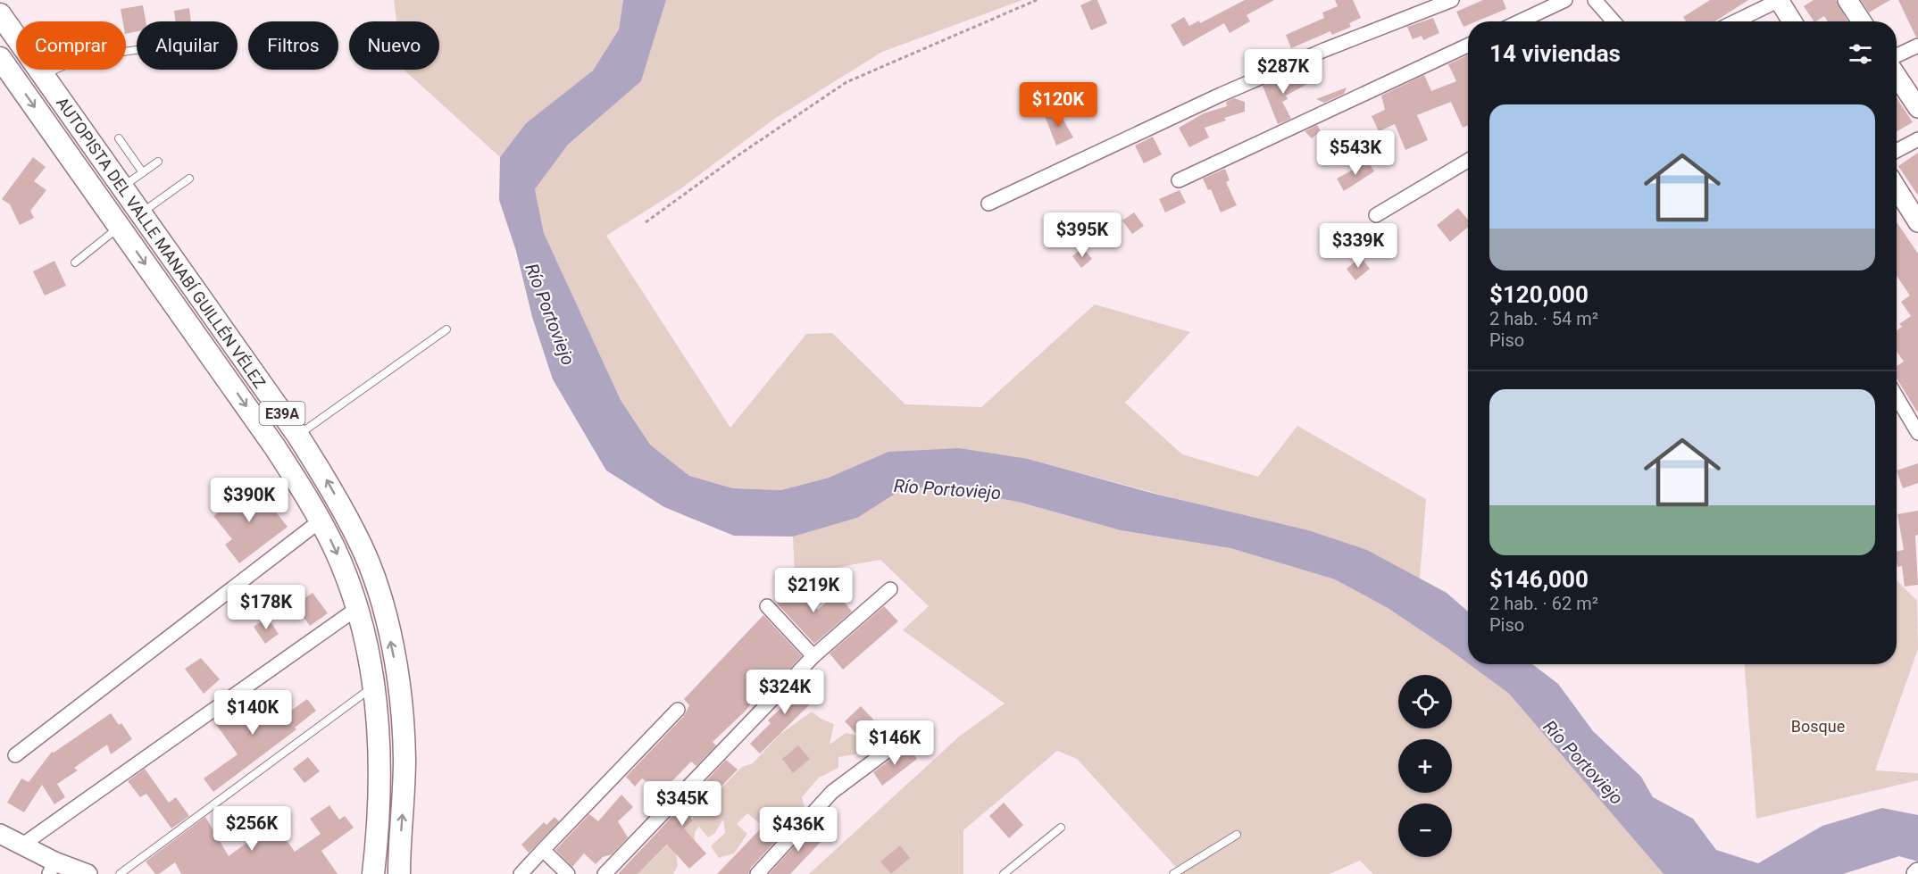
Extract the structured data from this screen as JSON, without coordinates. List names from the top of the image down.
{
  "streets": {
    "main road": ["AUTOPISTA DEL VALLE MANABÍ GUILLÉN VÉLEZ", "E39A"]
  },
  "water": ["Río Portoviejo"],
  "parks": ["Bosque"],
  "page": {
    "chip": [
      "Comprar",
      "Alquilar",
      "Filtros",
      "Nuevo"
    ],
    "heading": "14 viviendas",
    "price": [
      "$287K",
      "$120K",
      "$543K",
      "$395K",
      "$339K",
      "$390K",
      "$219K",
      "$178K",
      "$324K",
      "$140K",
      "$146K",
      "$345K",
      "$256K",
      "$436K"
    ],
    "list": [
      {
        "name": "$120,000",
        "note": "2 hab. · 54 m² · Piso"
      },
      {
        "name": "$146,000",
        "note": "2 hab. · 62 m² · Piso"
      }
    ],
    "map_buttons": ["+", "−"]
  }
}
